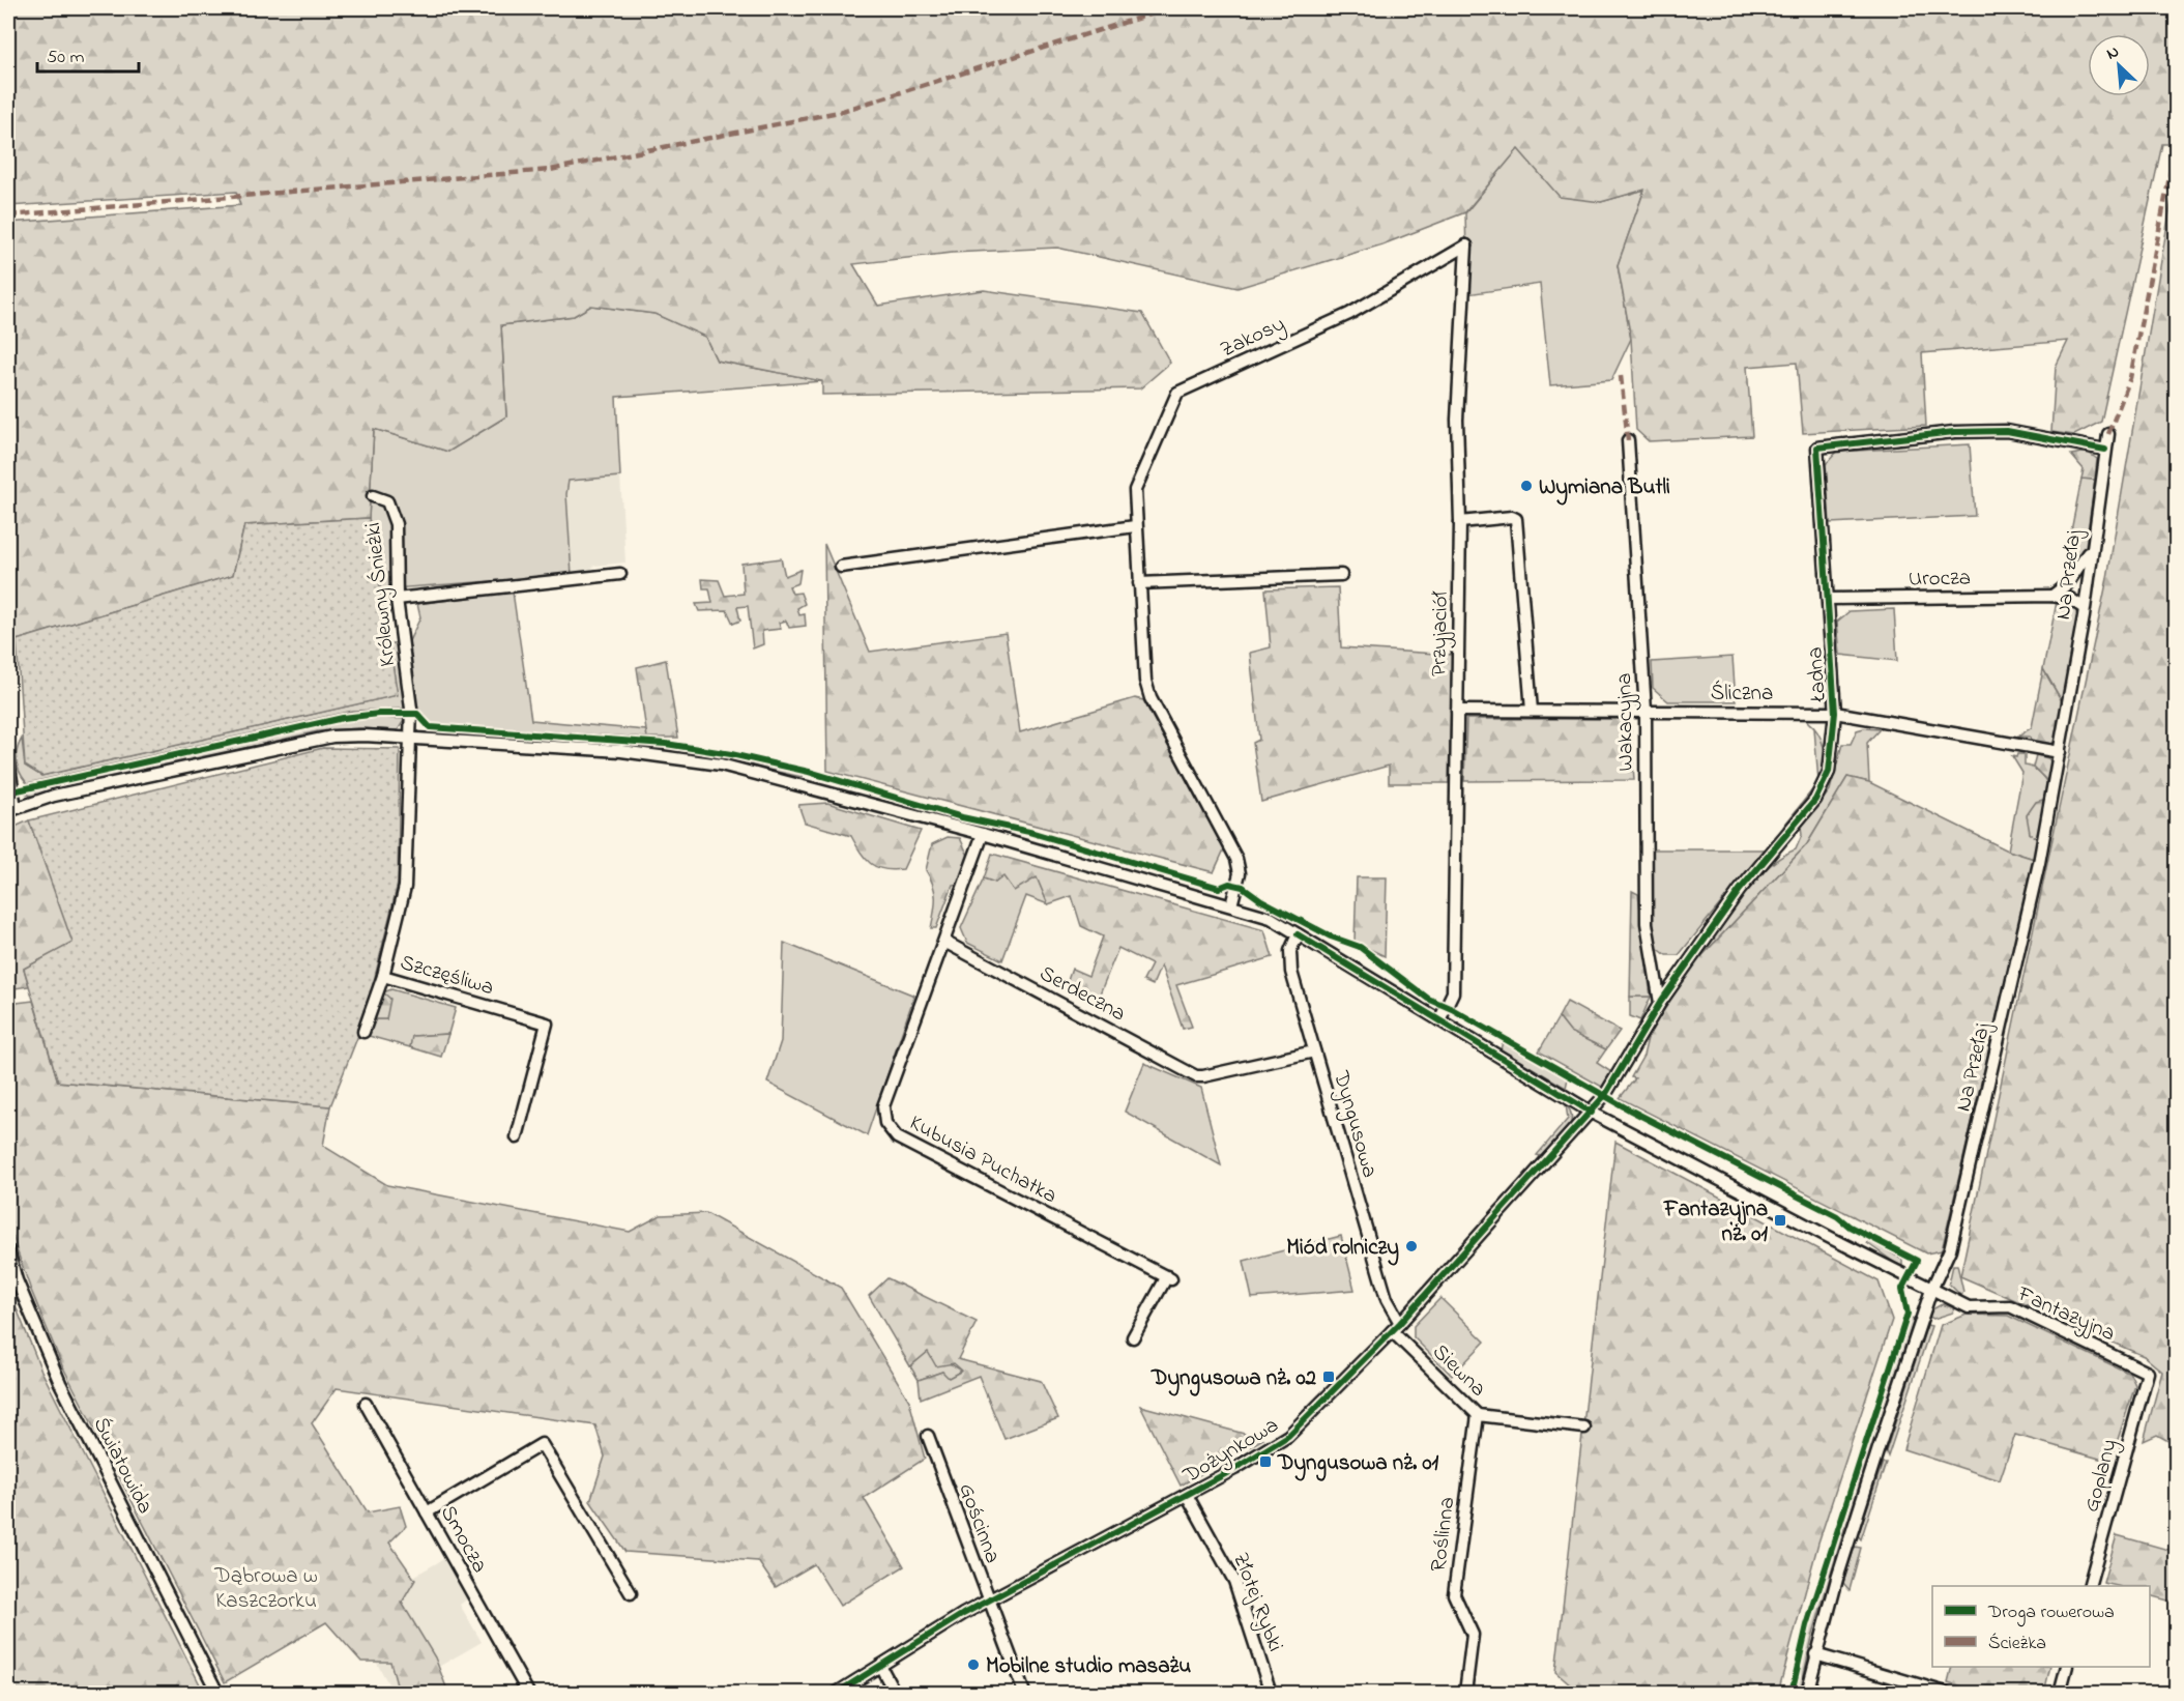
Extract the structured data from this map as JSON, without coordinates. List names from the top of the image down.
{
  "streets": {
    "street": [
      "Zakosy",
      "Na Przełaj",
      "Urocza",
      "Królewny Śnieżki",
      "Przyjaciół",
      "Ładna",
      "Śliczna",
      "Wakacyjna",
      "Szczęśliwa",
      "Serdeczna",
      "Dyngusowa",
      "Kubusia Puchatka",
      "Fantazyjna",
      "Siewna",
      "Dożynkowa",
      "Światowida",
      "Goplany",
      "Gościnna",
      "Roślinna",
      "Smocza",
      "Złotej Rybki"
    ]
  },
  "crossings": [
    ["Zakosy", "Przyjaciół"],
    ["Na Przełaj", "Urocza"],
    ["Na Przełaj", "Ładna"],
    ["Na Przełaj", "Śliczna"],
    ["Na Przełaj", "Fantazyjna"],
    ["Urocza", "Ładna"],
    ["Królewny Śnieżki", "Szczęśliwa"],
    ["Przyjaciół", "Śliczna"],
    ["Ładna", "Śliczna"],
    ["Ładna", "Wakacyjna"],
    ["Ładna", "Dożynkowa"],
    ["Śliczna", "Wakacyjna"],
    ["Serdeczna", "Dyngusowa"],
    ["Serdeczna", "Kubusia Puchatka"],
    ["Dyngusowa", "Siewna"],
    ["Dyngusowa", "Dożynkowa"],
    ["Fantazyjna", "Goplany"],
    ["Siewna", "Dożynkowa"],
    ["Siewna", "Roślinna"],
    ["Dożynkowa", "Gościnna"],
    ["Dożynkowa", "Złotej Rybki"]
  ],
  "parks": ["Dąbrowa w Kaszczorku"],
  "places": {
    "other": ["Wymiana Butli", "Miód rolniczy", "Mobilne studio masażu"],
    "transit": ["Fantazyjna nż. 01", "Dyngusowa nż. 02", "Dyngusowa nż. 01"]
  },
  "legend": ["Droga rowerowa", "Ścieżka"],
  "scale_bar": "50 m",
  "north": "top left"
}
